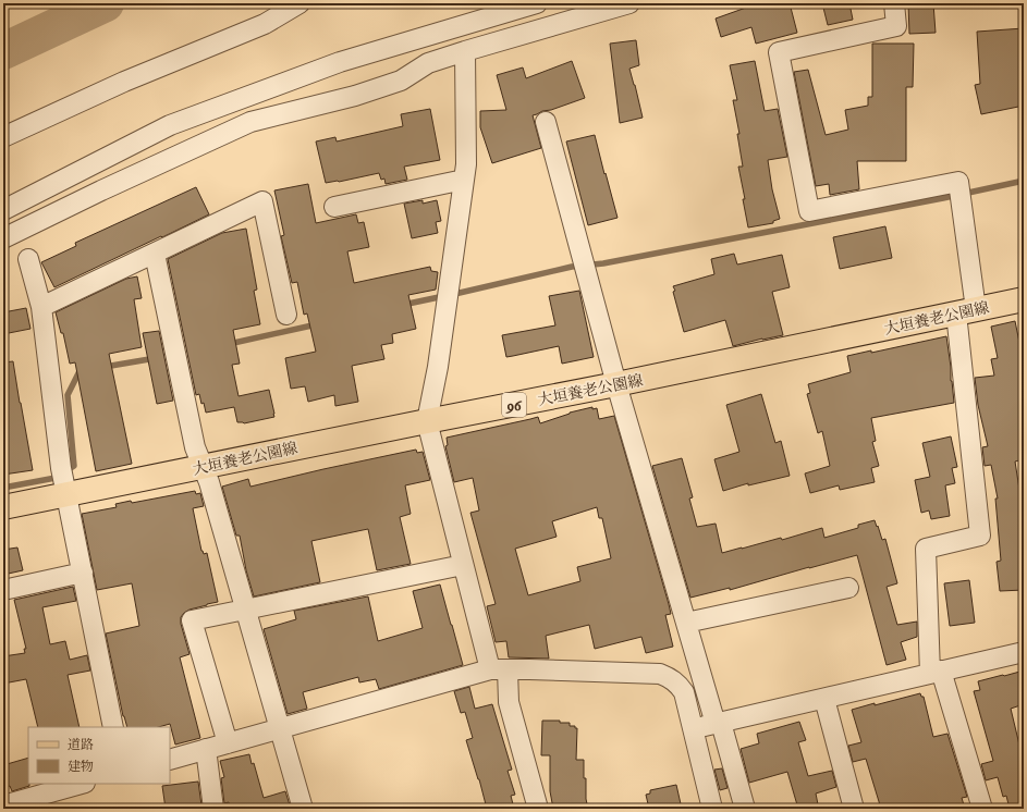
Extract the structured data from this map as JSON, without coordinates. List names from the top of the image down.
{
  "streets": {
    "main road": ["大垣養老公園線", "96"]
  },
  "legend": ["道路", "建物"]
}
